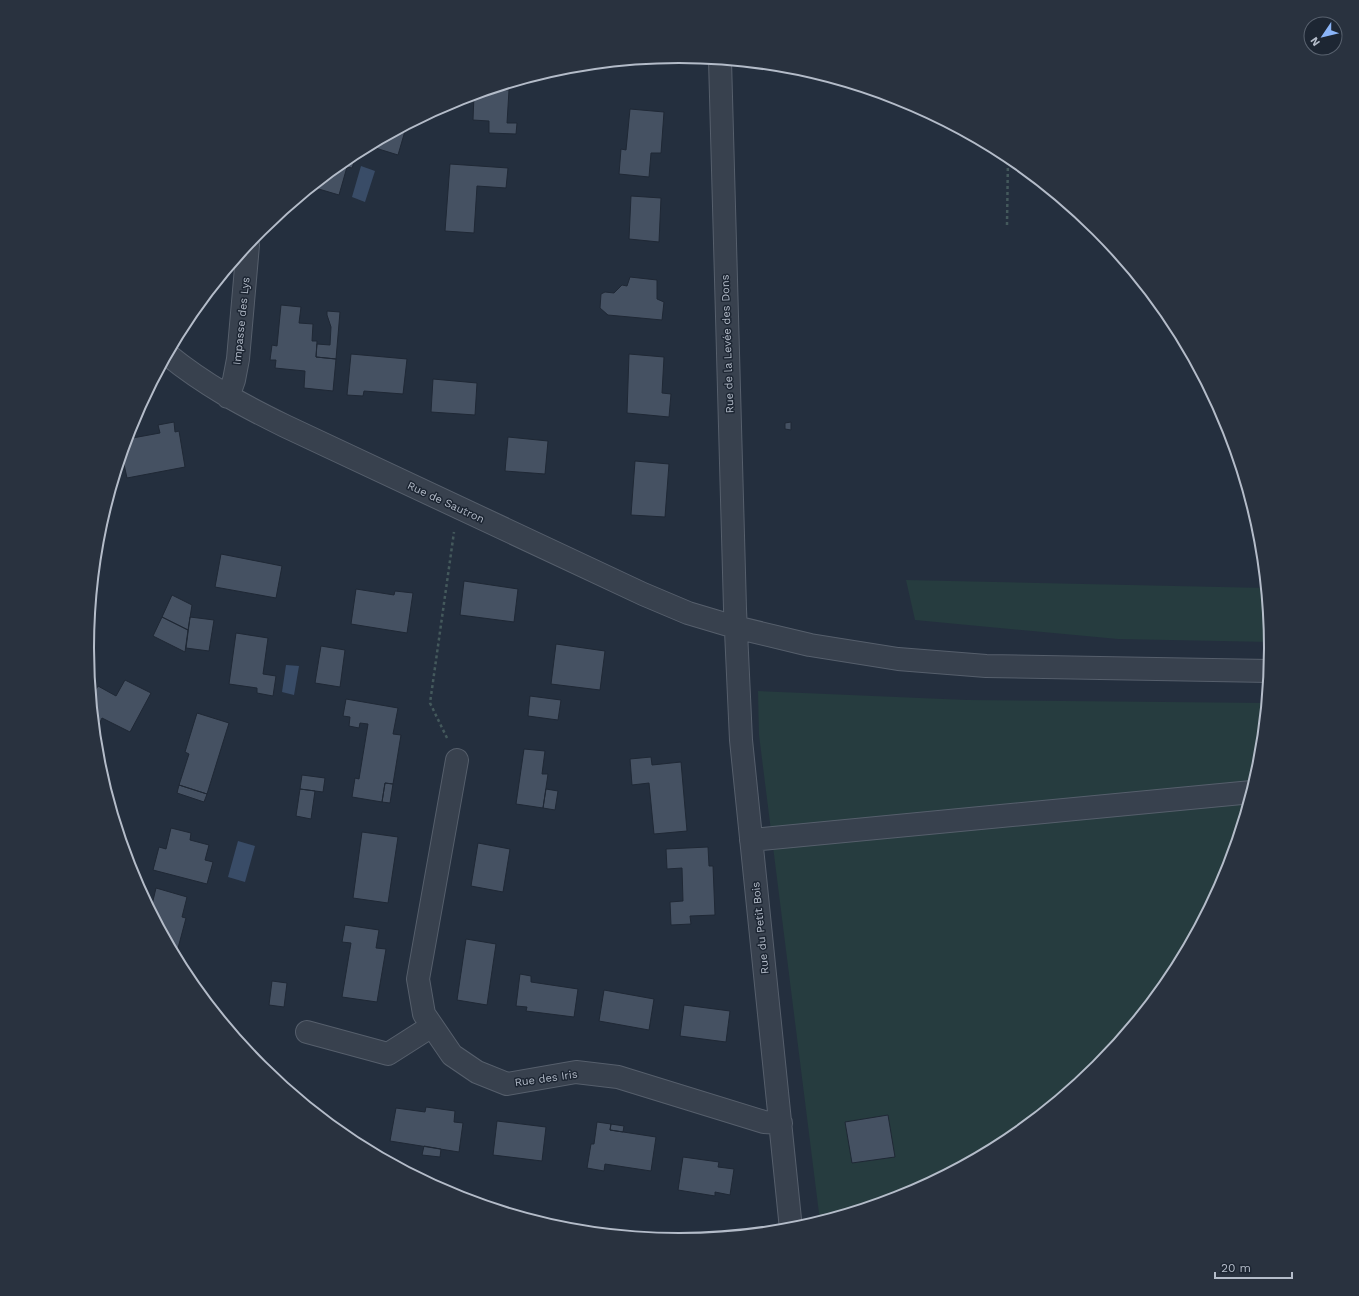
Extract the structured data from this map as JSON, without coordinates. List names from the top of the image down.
{
  "streets": {
    "street": [
      "Impasse des Lys",
      "Rue de la Levée des Dons",
      "Rue de Sautron",
      "Rue du Petit Bois",
      "Rue des Iris"
    ]
  },
  "crossings": [
    ["Impasse des Lys", "Rue de Sautron"],
    ["Rue de la Levée des Dons", "Rue de Sautron"],
    ["Rue de la Levée des Dons", "Rue du Petit Bois"],
    ["Rue de Sautron", "Rue du Petit Bois"],
    ["Rue du Petit Bois", "Rue des Iris"]
  ],
  "scale_bar": "20 m",
  "north": "bottom left"
}
